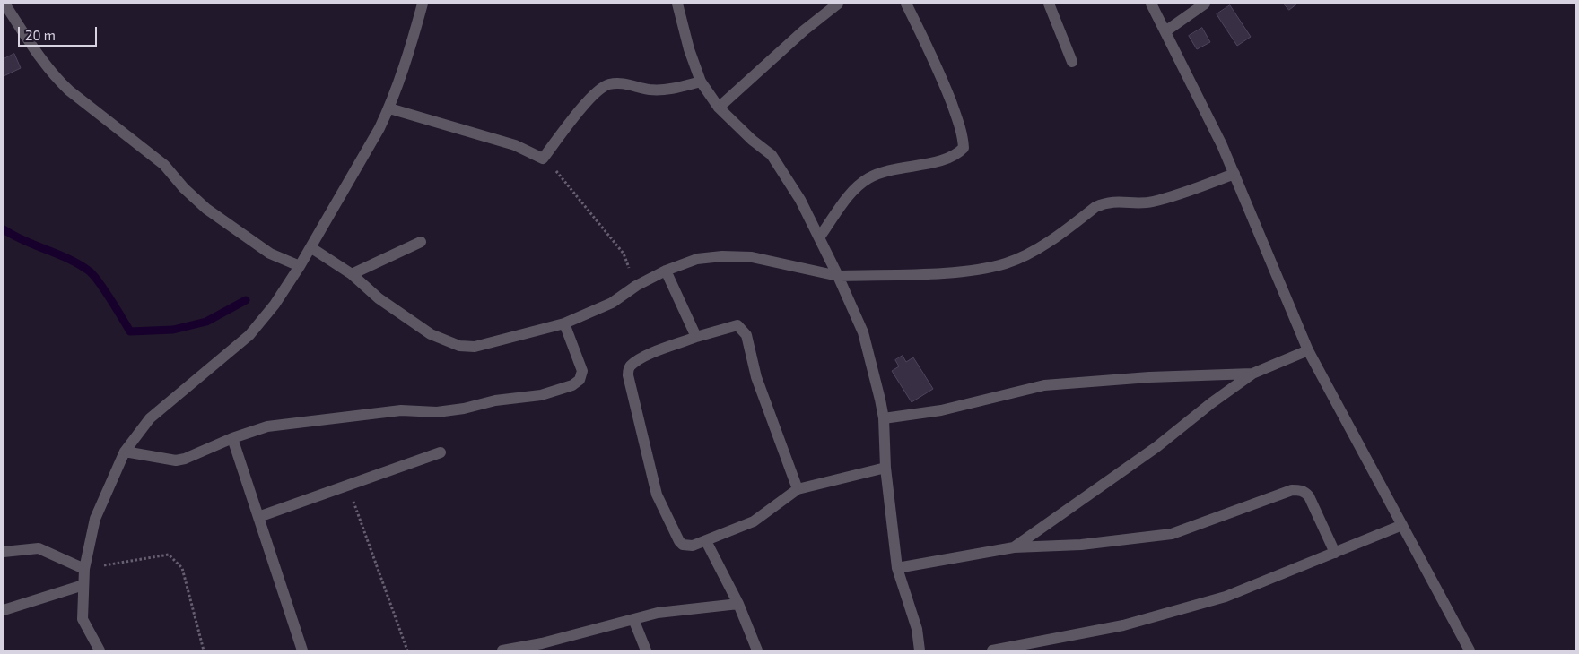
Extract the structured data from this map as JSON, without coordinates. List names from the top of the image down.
{
  "scale_bar": "20 m"
}
